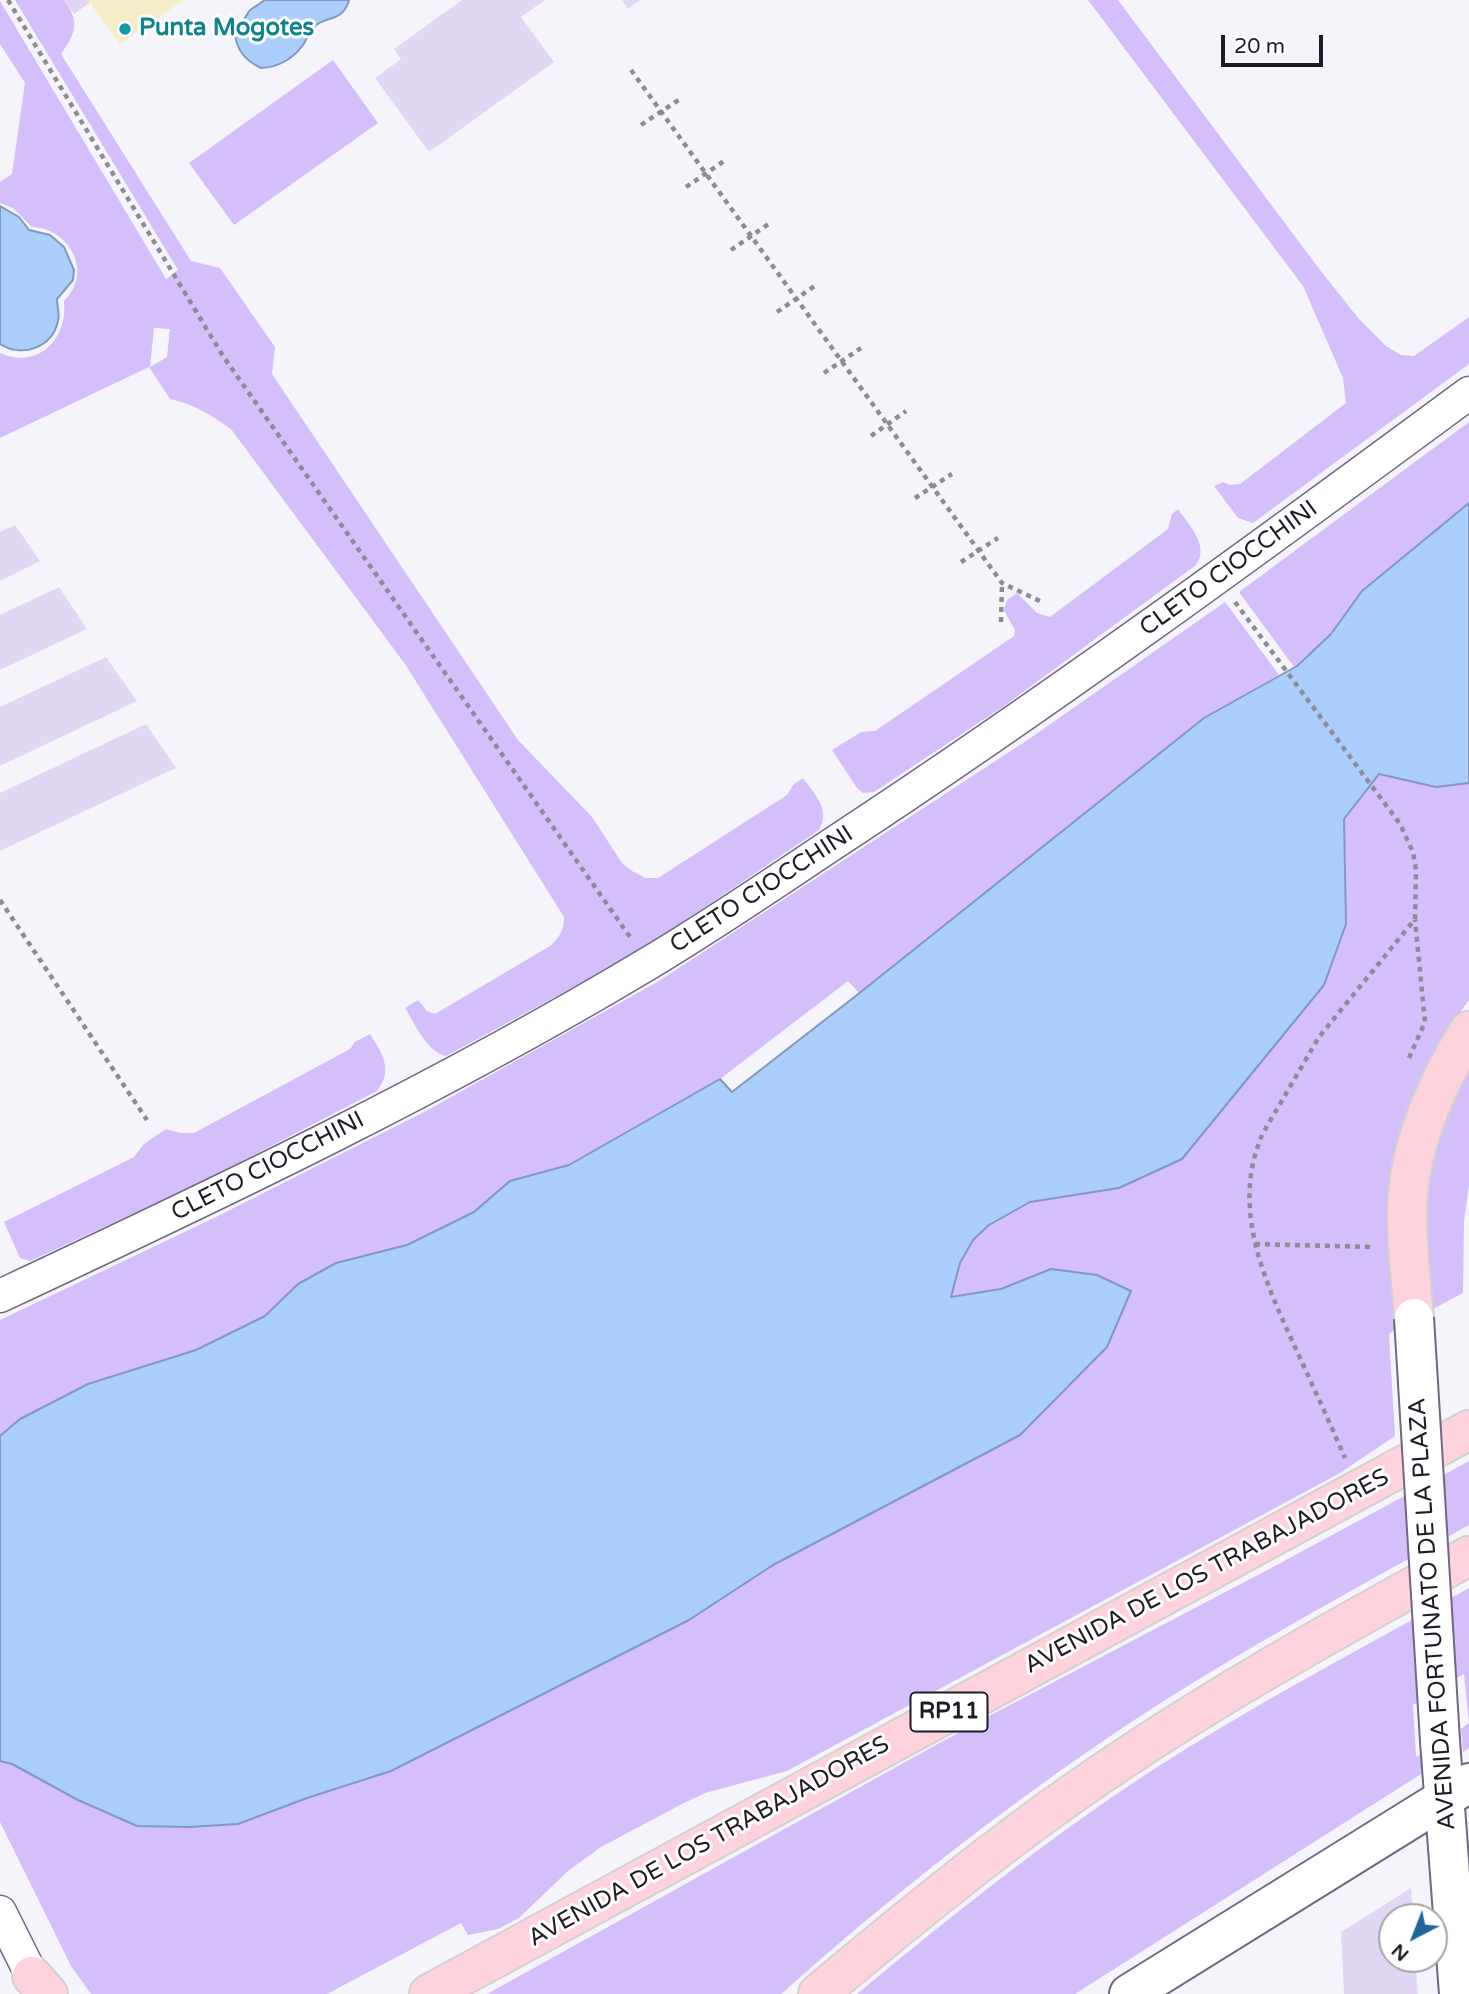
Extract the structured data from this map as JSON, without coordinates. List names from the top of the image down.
{
  "streets": {
    "main road": ["AVENIDA DE LOS TRABAJADORES", "AVENIDA FORTUNATO DE LA PLAZA", "RP11"],
    "street": ["CLETO CIOCCHINI"]
  },
  "places": ["Punta Mogotes"],
  "scale_bar": "20 m",
  "north": "bottom left"
}
